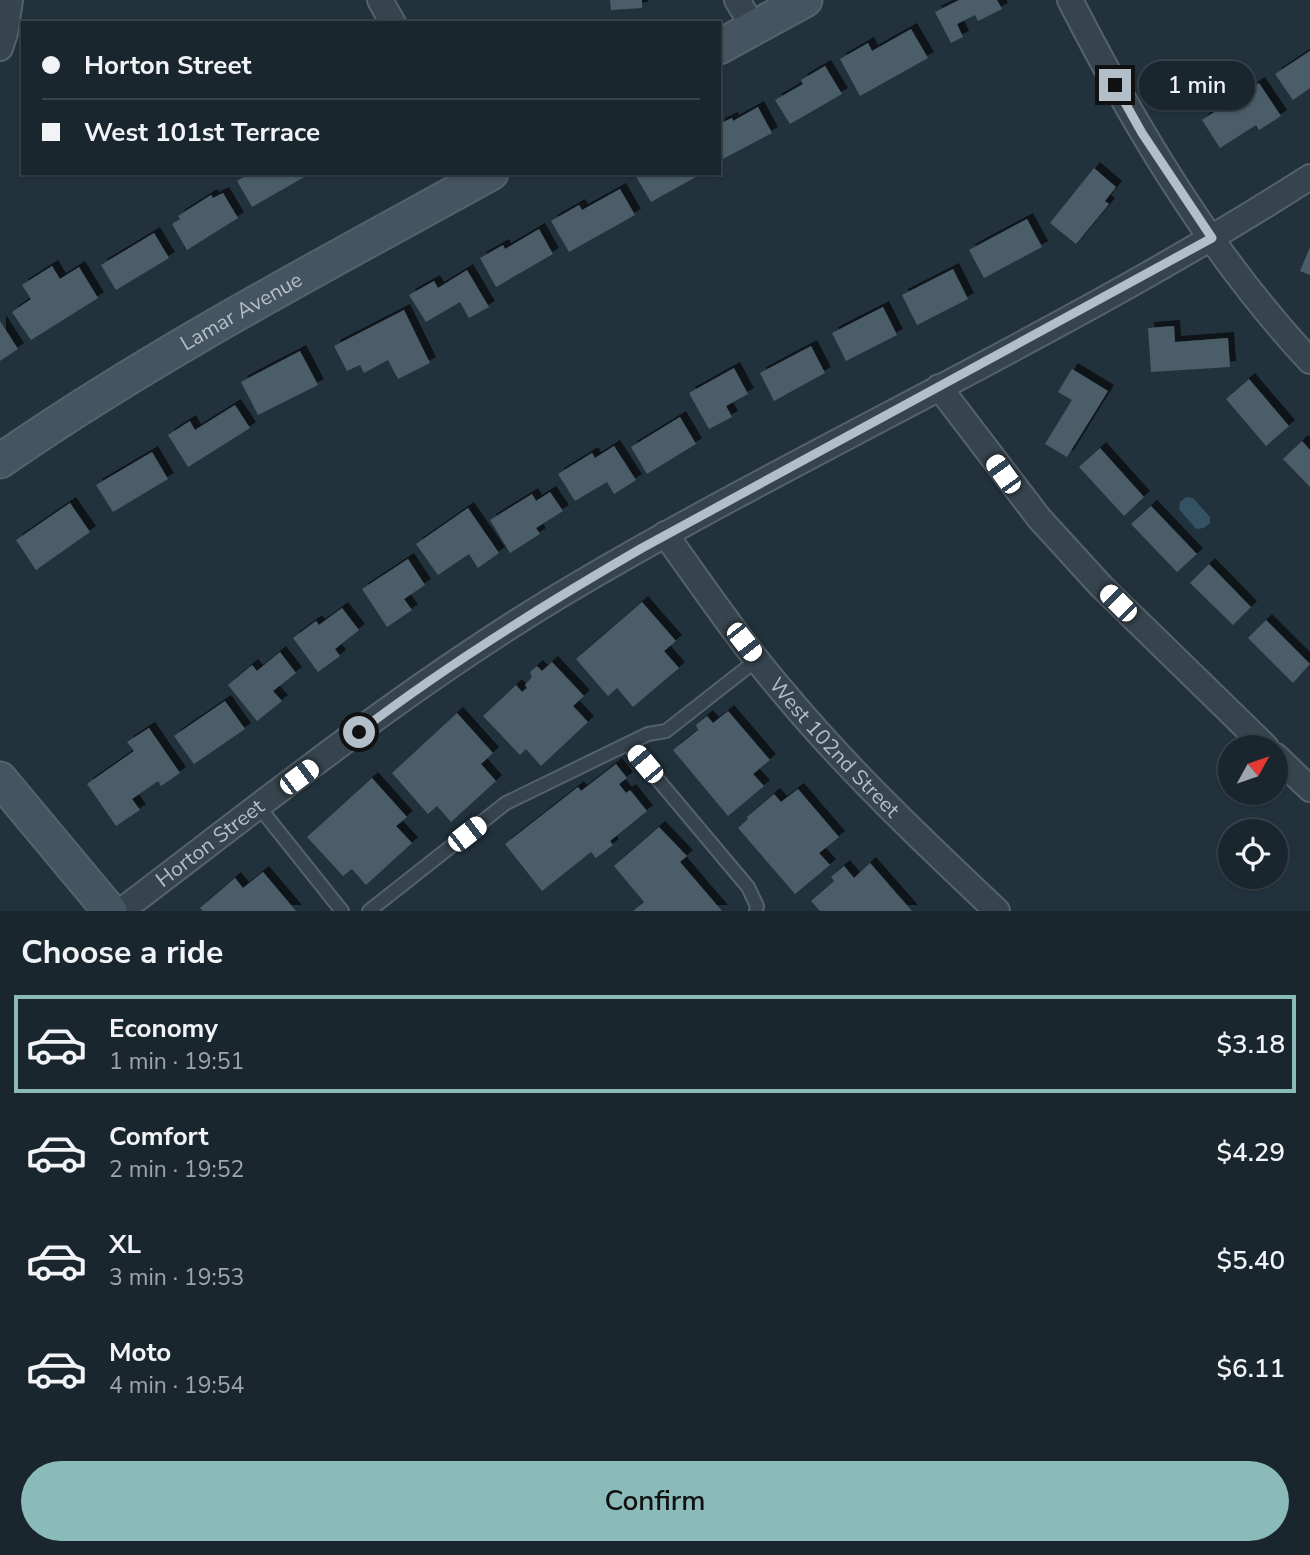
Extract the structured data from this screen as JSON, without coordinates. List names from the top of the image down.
{
  "streets": {
    "street": ["Lamar Avenue", "West 102nd Street", "Horton Street"]
  },
  "crossings": [
    ["West 102nd Street", "Horton Street"]
  ],
  "north": "top right",
  "page": {
    "banner": ["Horton Street", "West 101st Terrace"],
    "bubble": "1 min",
    "heading": "Choose a ride",
    "list": [
      {
        "name": "Economy",
        "note": "1 min · 19:51",
        "value": "$3.18"
      },
      {
        "name": "Comfort",
        "note": "2 min · 19:52",
        "value": "$4.29"
      },
      {
        "name": "XL",
        "note": "3 min · 19:53",
        "value": "$5.40"
      },
      {
        "name": "Moto",
        "note": "4 min · 19:54",
        "value": "$6.11"
      }
    ],
    "buttons": "Confirm"
  }
}
